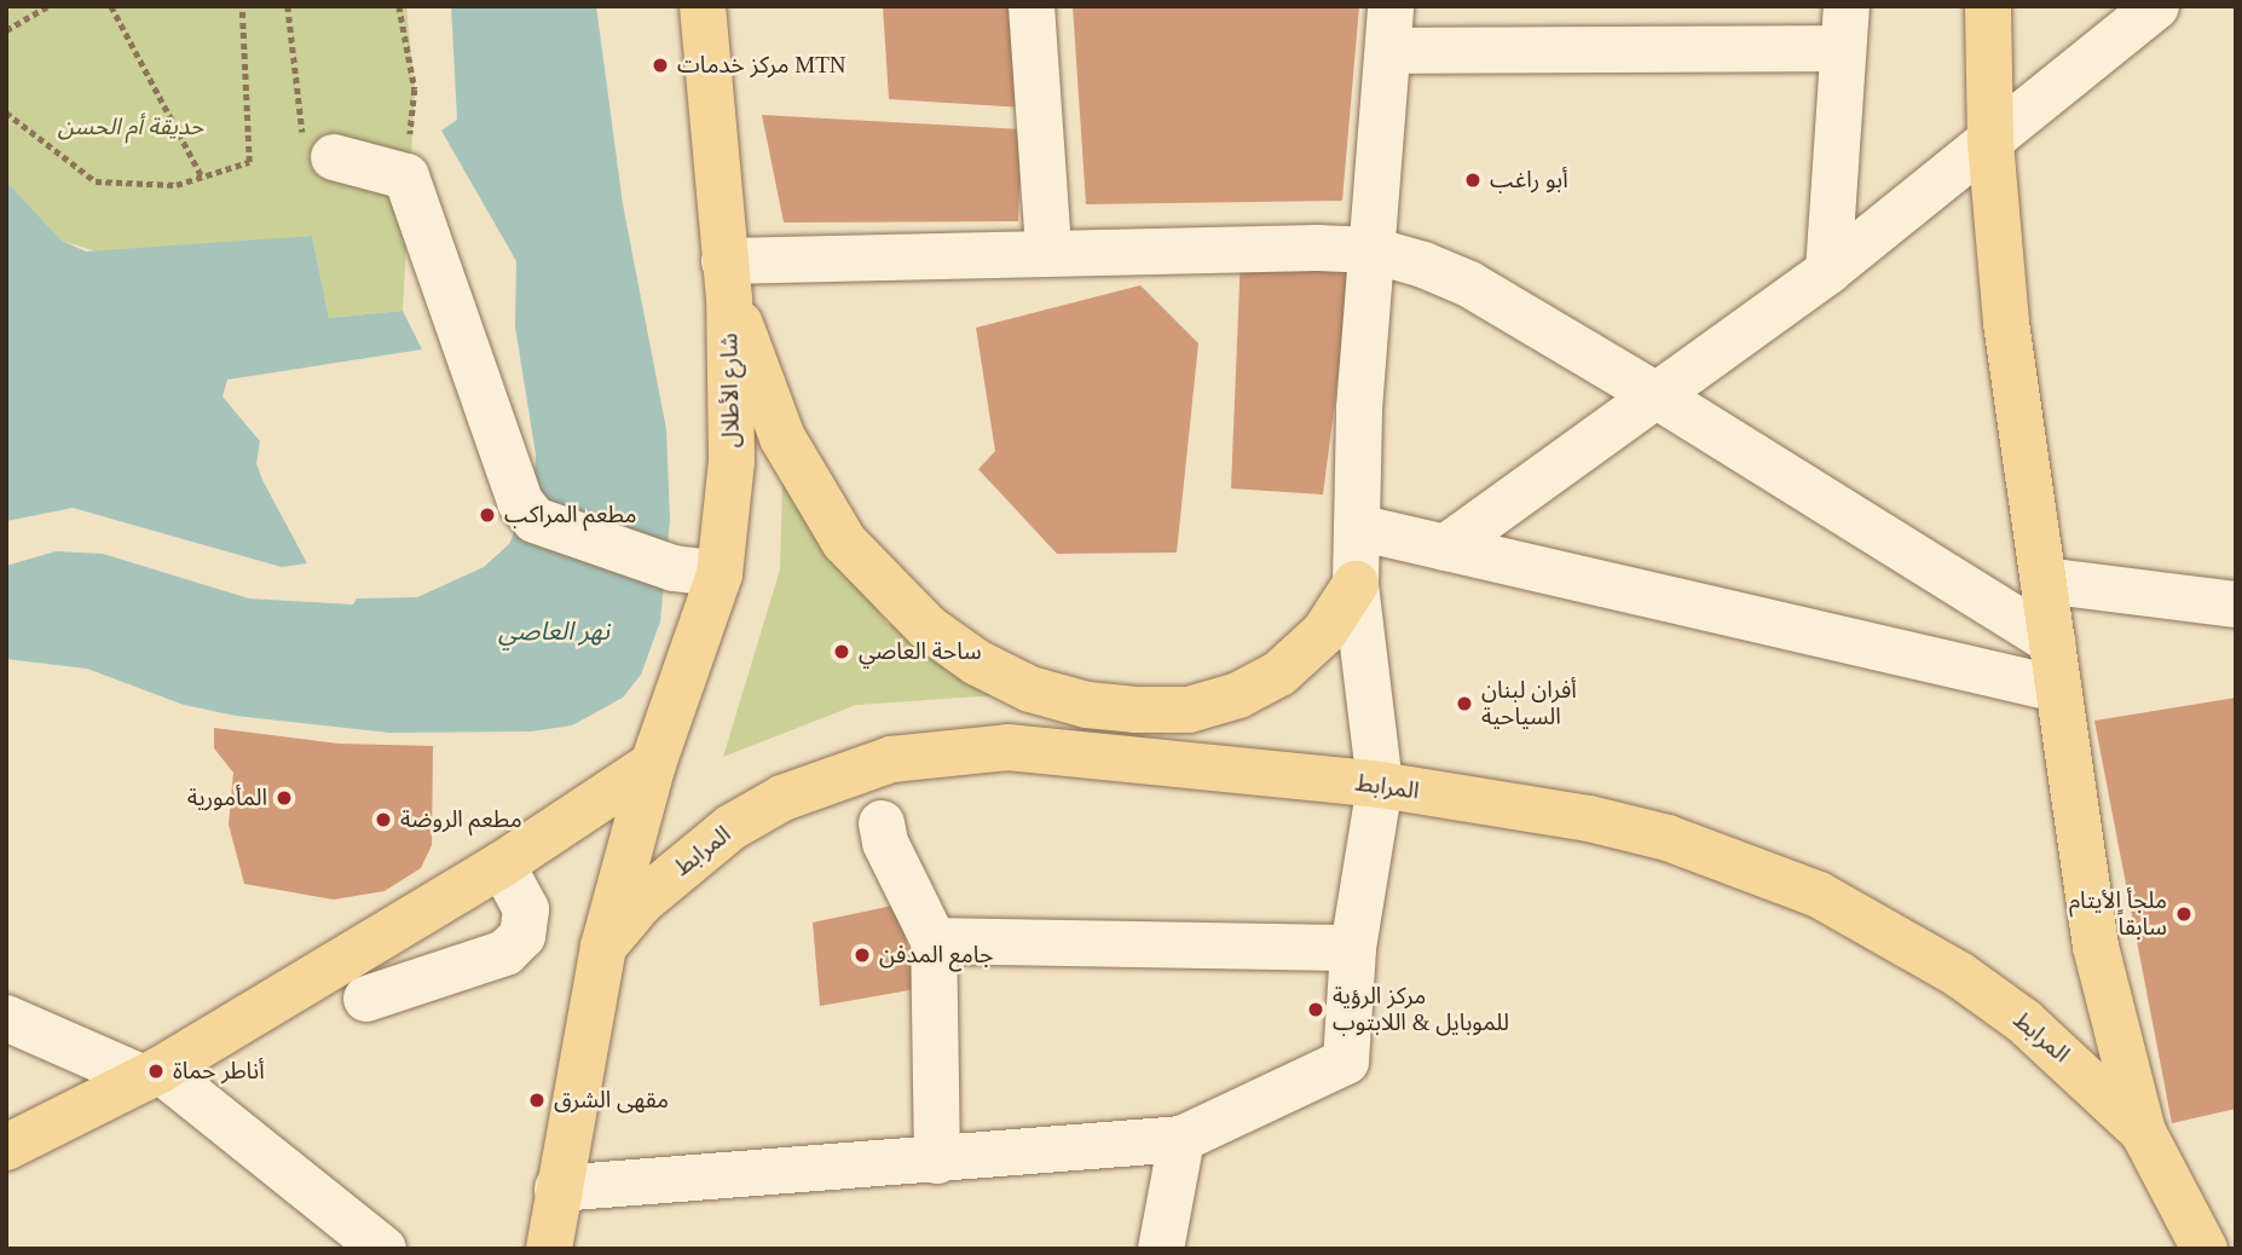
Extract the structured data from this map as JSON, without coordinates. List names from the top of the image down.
{
  "streets": {
    "main road": ["شارع الأطلال", "المرابط"]
  },
  "crossings": [
    ["شارع الأطلال", "المرابط"]
  ],
  "water": ["نهر العاصي"],
  "parks": ["حديقة أم الحسن"],
  "places": [
    "مركز خدمات MTN",
    "أبو راغب",
    "مطعم المراكب",
    "ساحة العاصي",
    "أفران لبنان السياحية",
    "المأمورية",
    "مطعم الروضة",
    "ملجأ الأيتام سابقاً",
    "جامع المدفن",
    "مركز الرؤية للموبايل & اللابتوب",
    "أناطر حماة",
    "مقهى الشرق"
  ]
}
